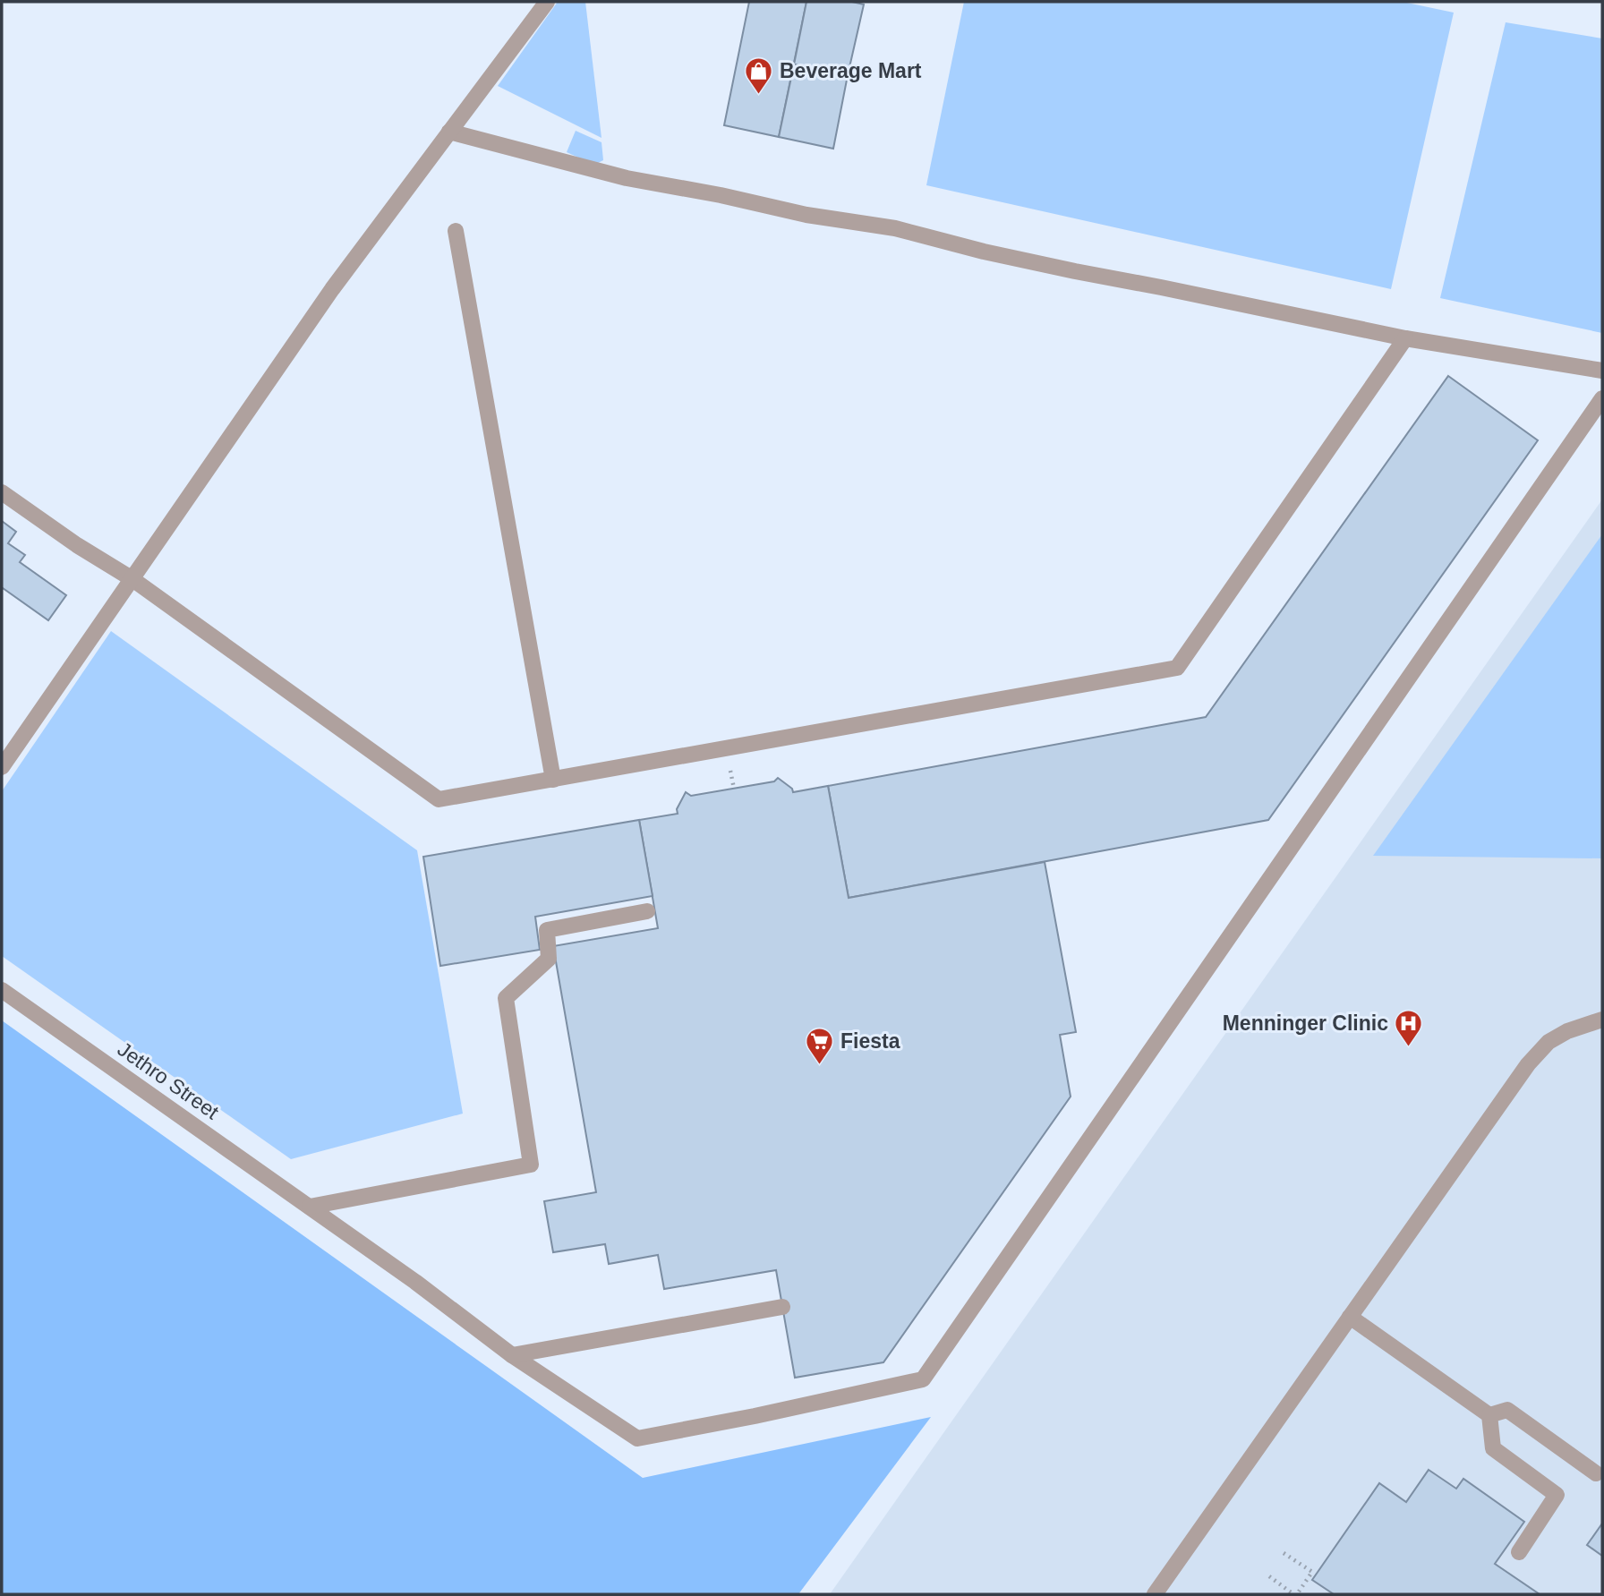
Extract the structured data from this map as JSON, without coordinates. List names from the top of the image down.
{
  "streets": {
    "street": ["Jethro Street"]
  },
  "places": {
    "shop": ["Beverage Mart"],
    "hospital": ["Menninger Clinic"],
    "supermarket": ["Fiesta"]
  }
}
